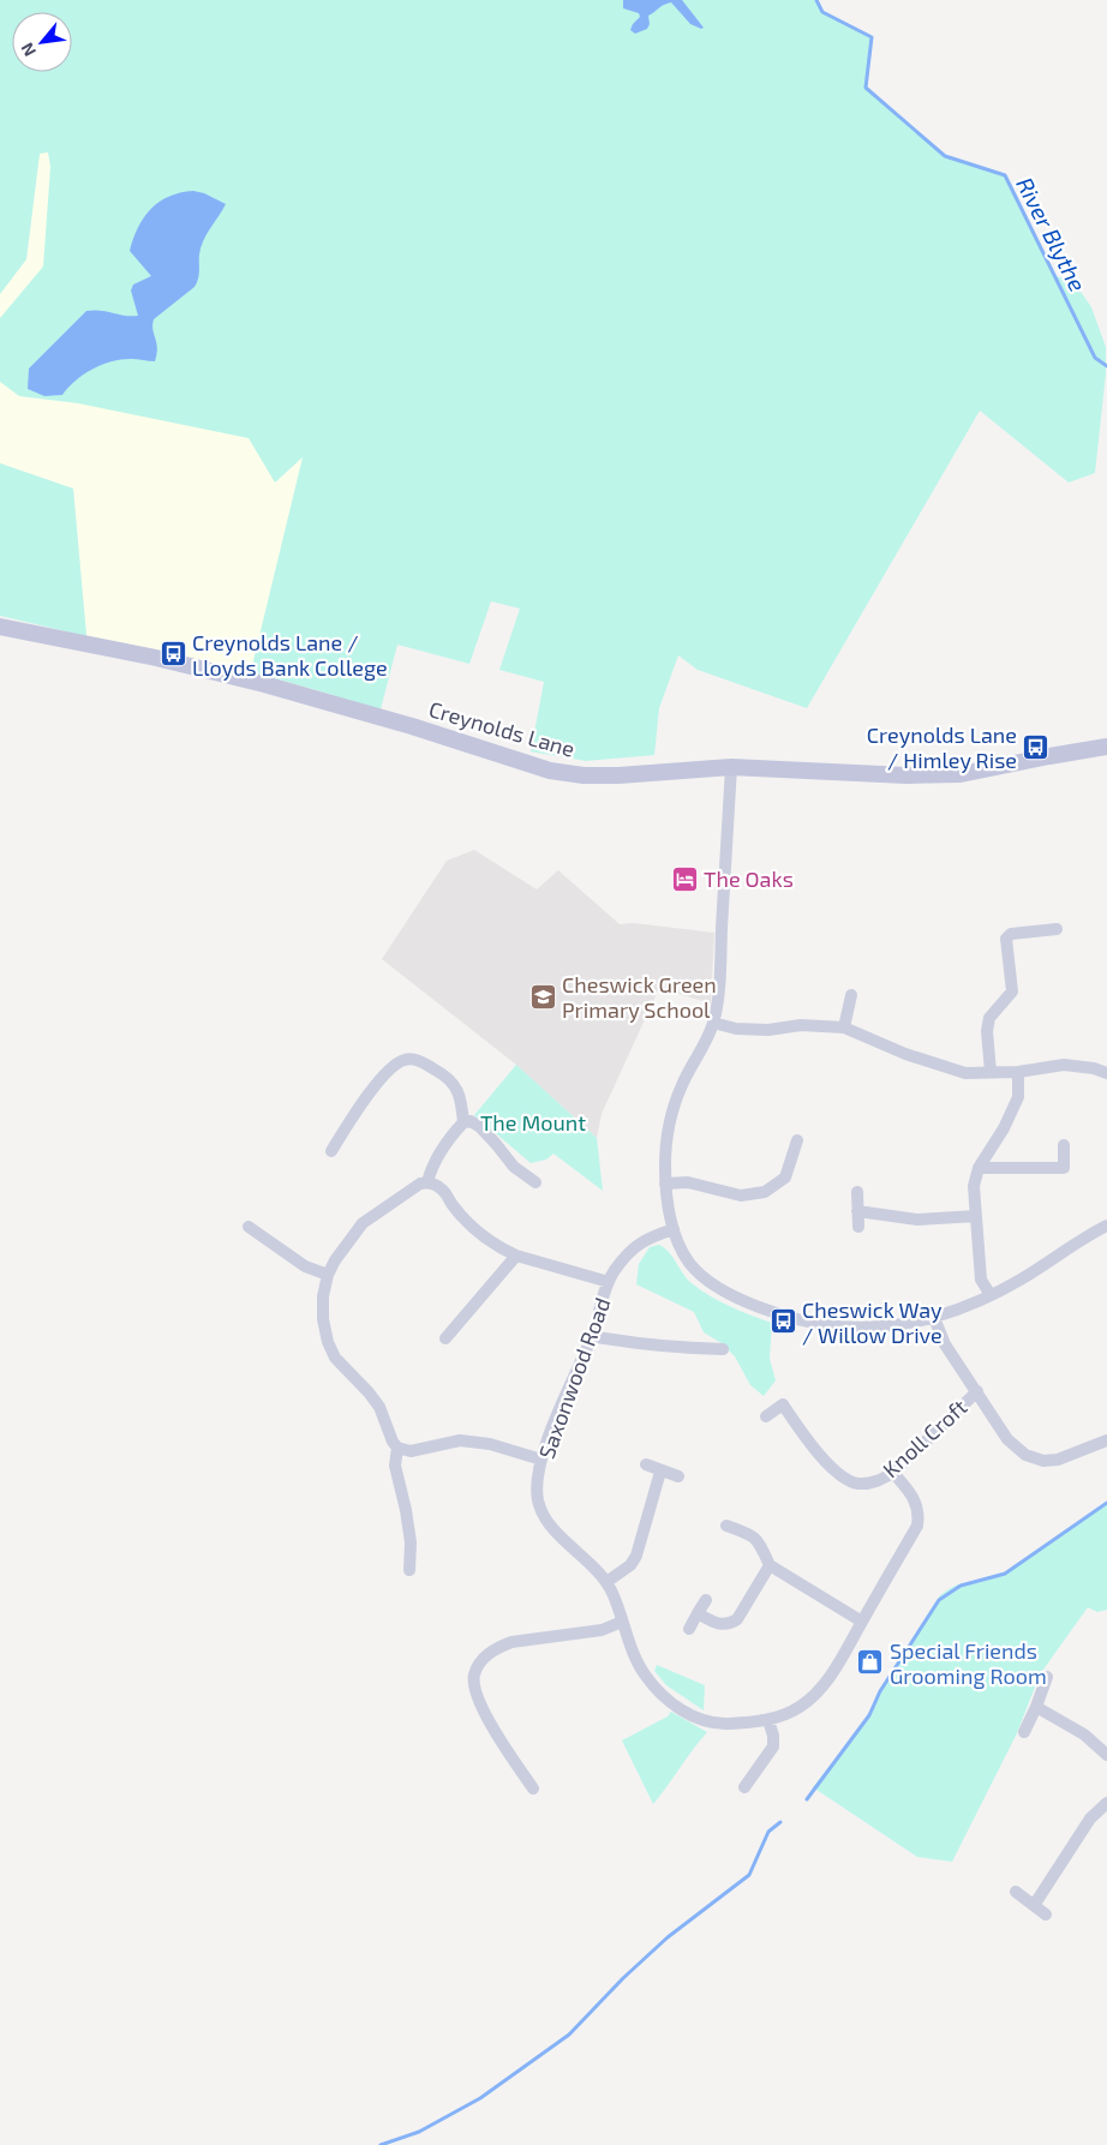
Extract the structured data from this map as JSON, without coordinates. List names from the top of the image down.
{
  "streets": {
    "street": ["Creynolds Lane", "Saxonwood Road", "Knoll Croft"]
  },
  "crossings": [
    ["Saxonwood Road", "Knoll Croft"]
  ],
  "water": ["River Blythe"],
  "parks": ["The Mount"],
  "places": {
    "bus stop": ["Creynolds Lane / Lloyds Bank College", "Creynolds Lane / Himley Rise", "Cheswick Way / Willow Drive"],
    "hotel": ["The Oaks"],
    "school or university": ["Cheswick Green Primary School"],
    "shop": ["Special Friends Grooming Room"]
  },
  "north": "bottom left"
}
